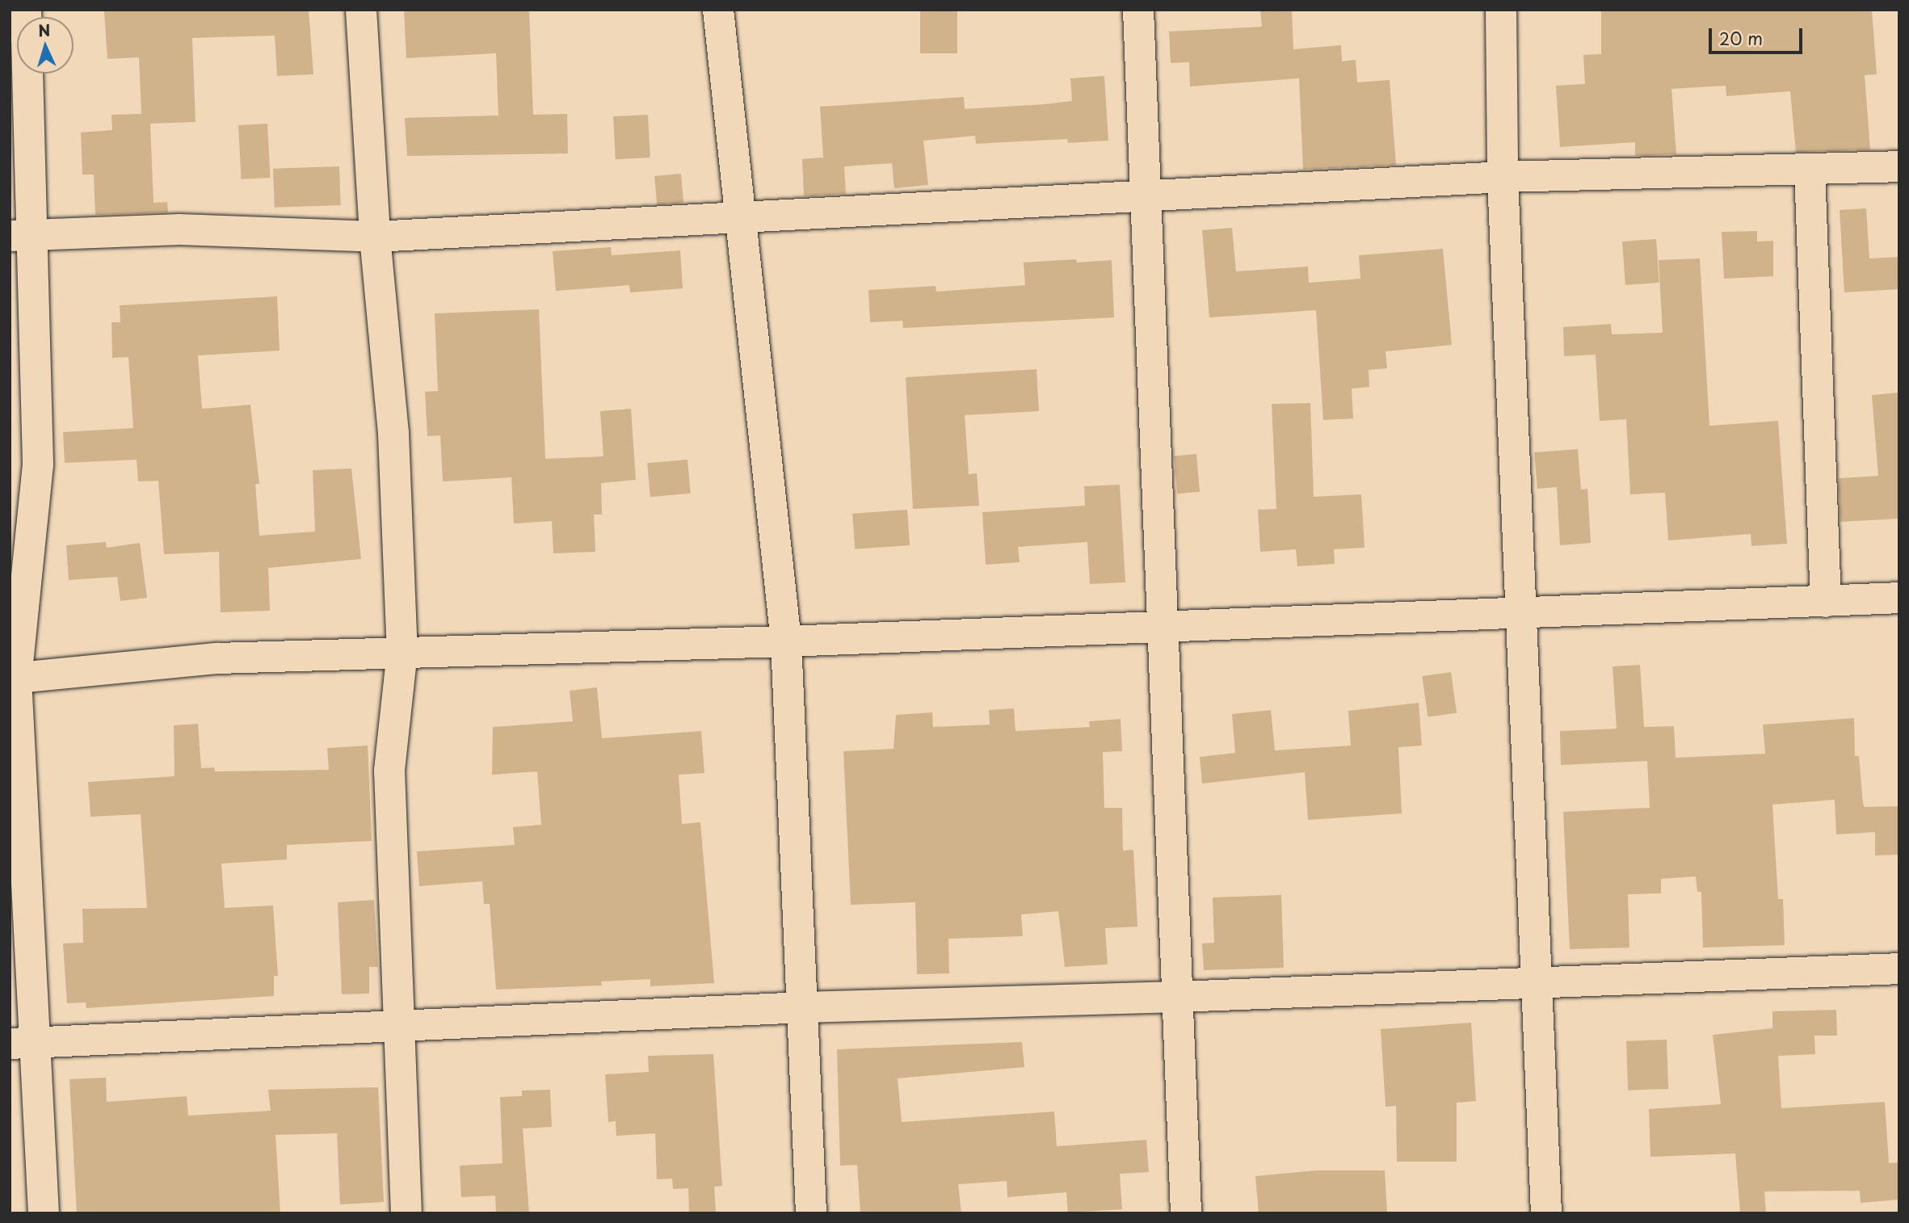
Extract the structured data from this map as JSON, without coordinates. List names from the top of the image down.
{
  "scale_bar": "20 m",
  "north": "top"
}
